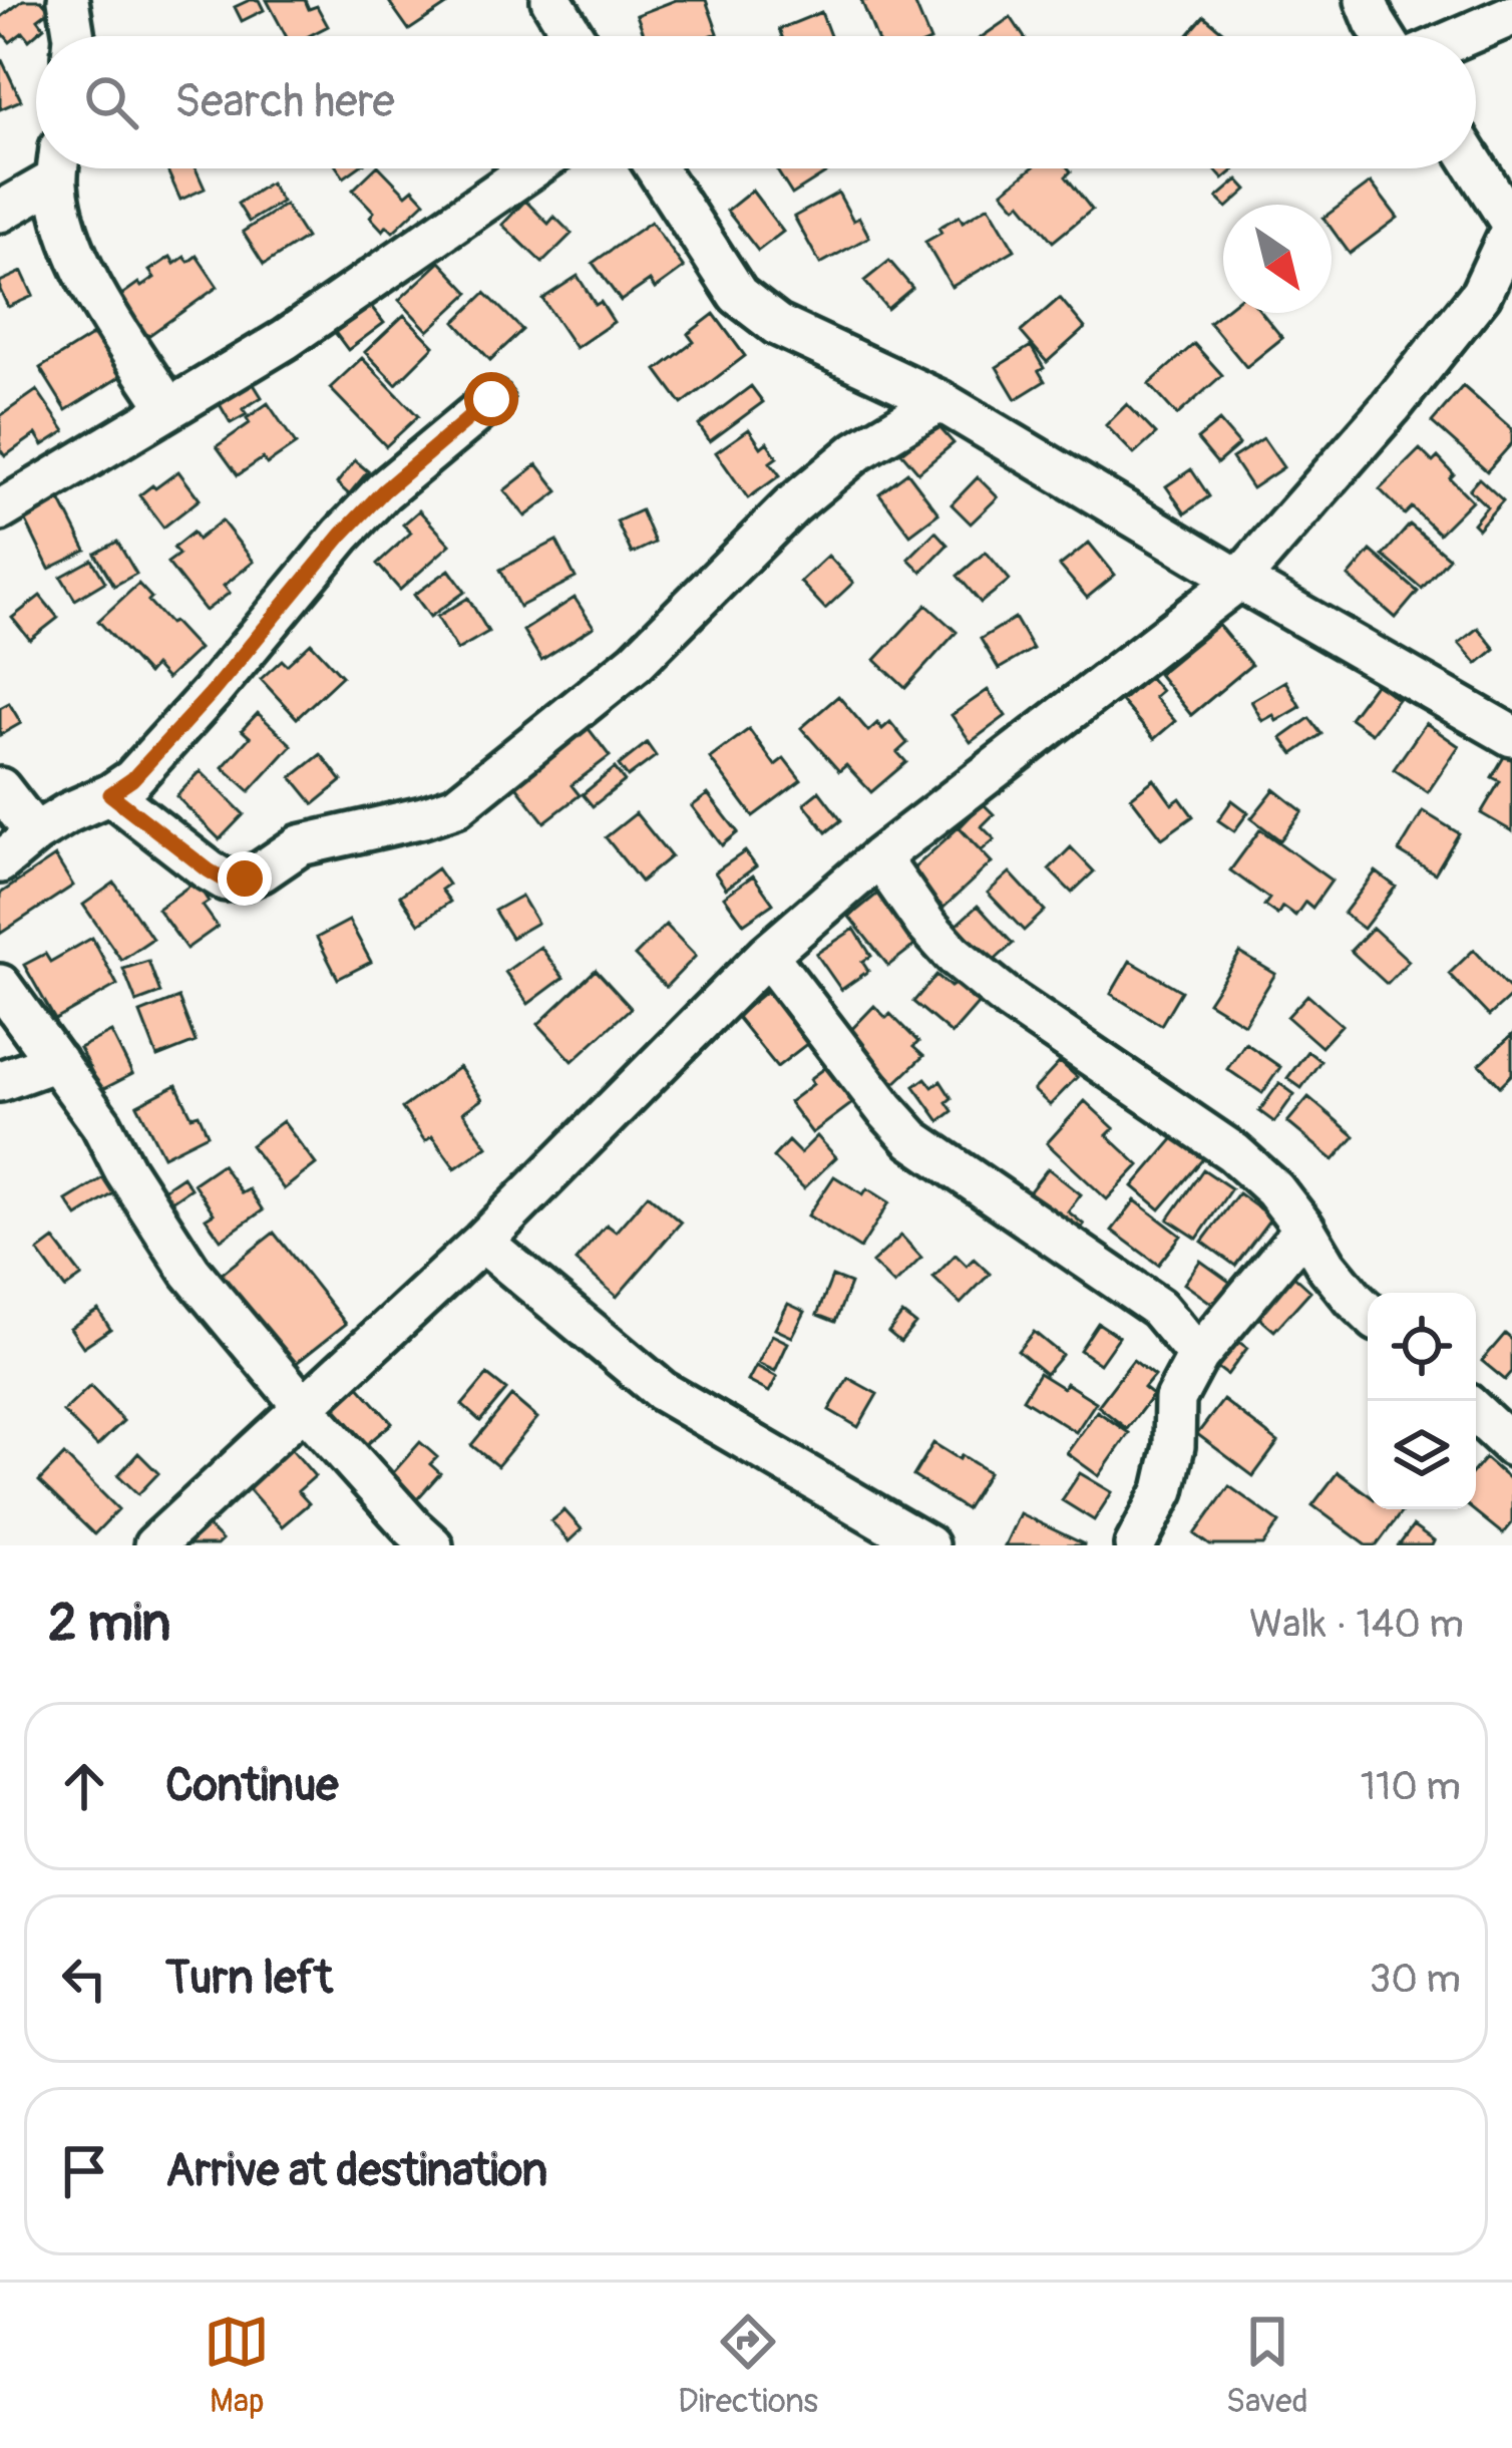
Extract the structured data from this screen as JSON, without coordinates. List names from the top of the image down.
{
  "north": "bottom right",
  "page": {
    "search": "Search here",
    "heading": ["2 min", "Walk · 140 m"],
    "list": [
      ["Continue", "110 m"],
      ["Turn left", "30 m"],
      "Arrive at destination"
    ],
    "nav": ["Map", "Directions", "Saved"]
  }
}
